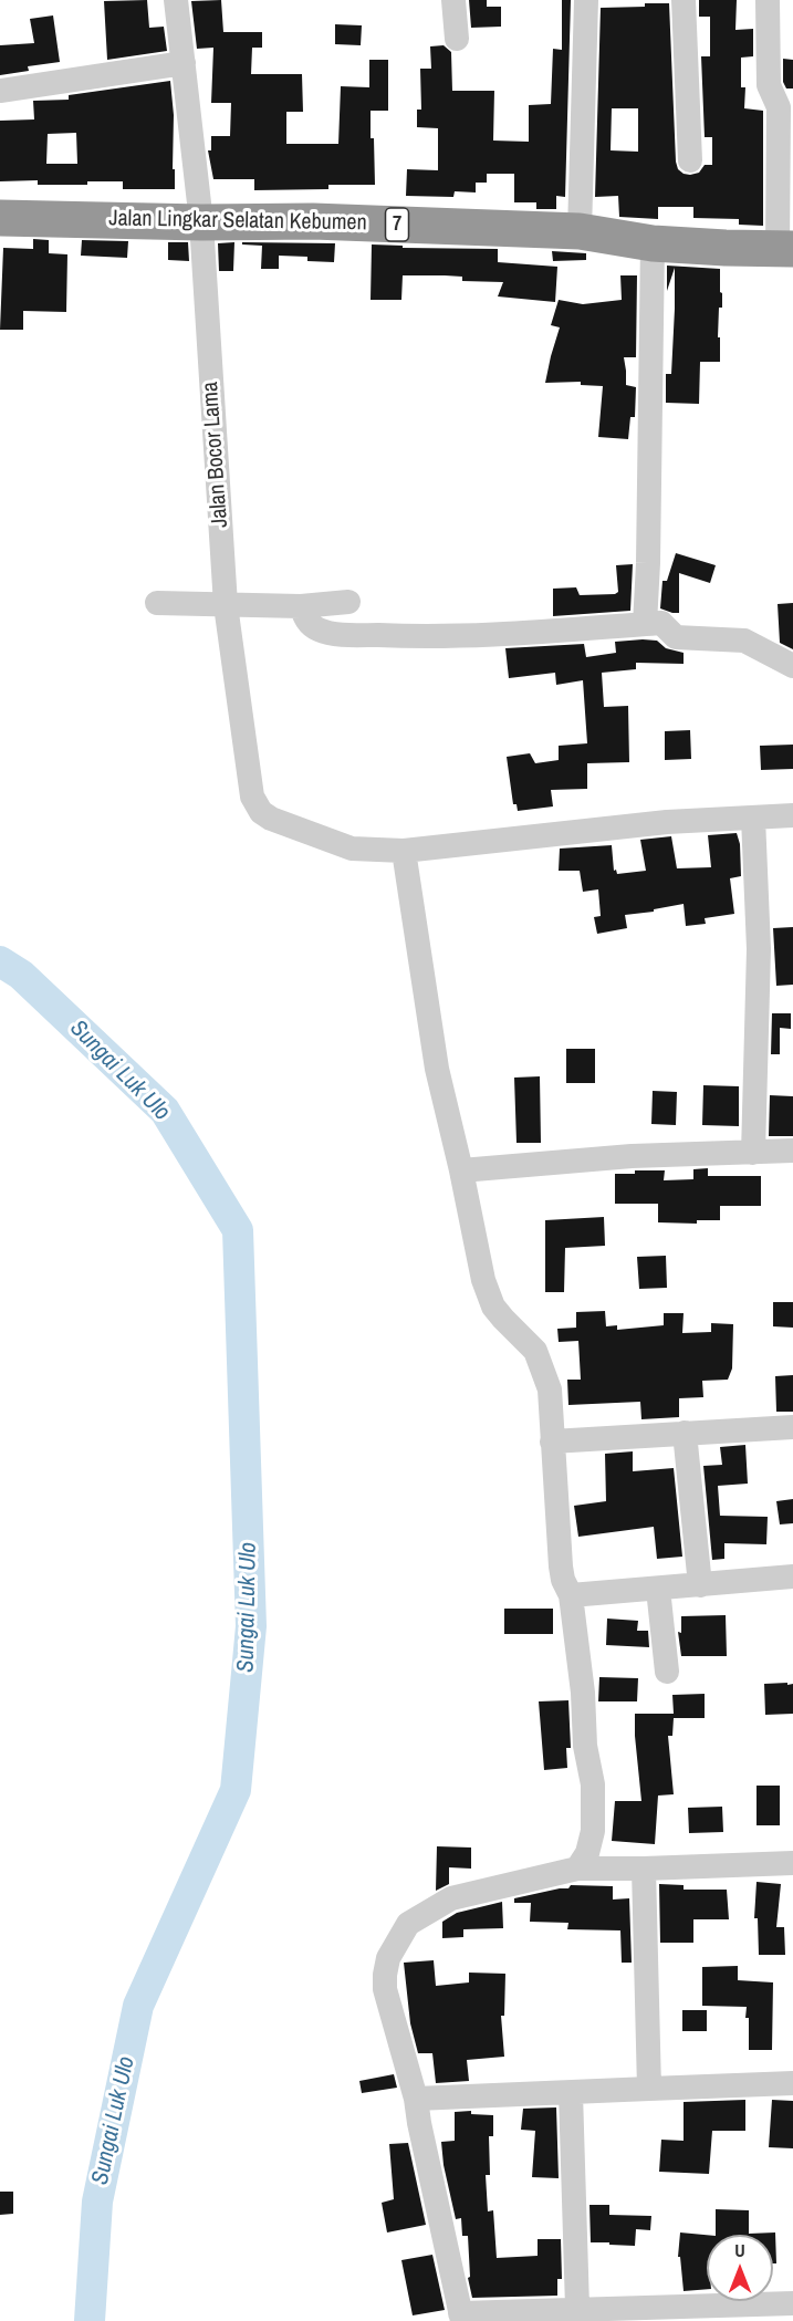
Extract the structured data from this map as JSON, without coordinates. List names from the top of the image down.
{
  "streets": {
    "highway": ["Jalan Lingkar Selatan Kebumen", "7"],
    "street": ["Jalan Bocor Lama"]
  },
  "crossings": [
    ["Jalan Lingkar Selatan Kebumen", "Jalan Bocor Lama"]
  ],
  "water": ["Sungai Luk Ulo"],
  "north": "top"
}
